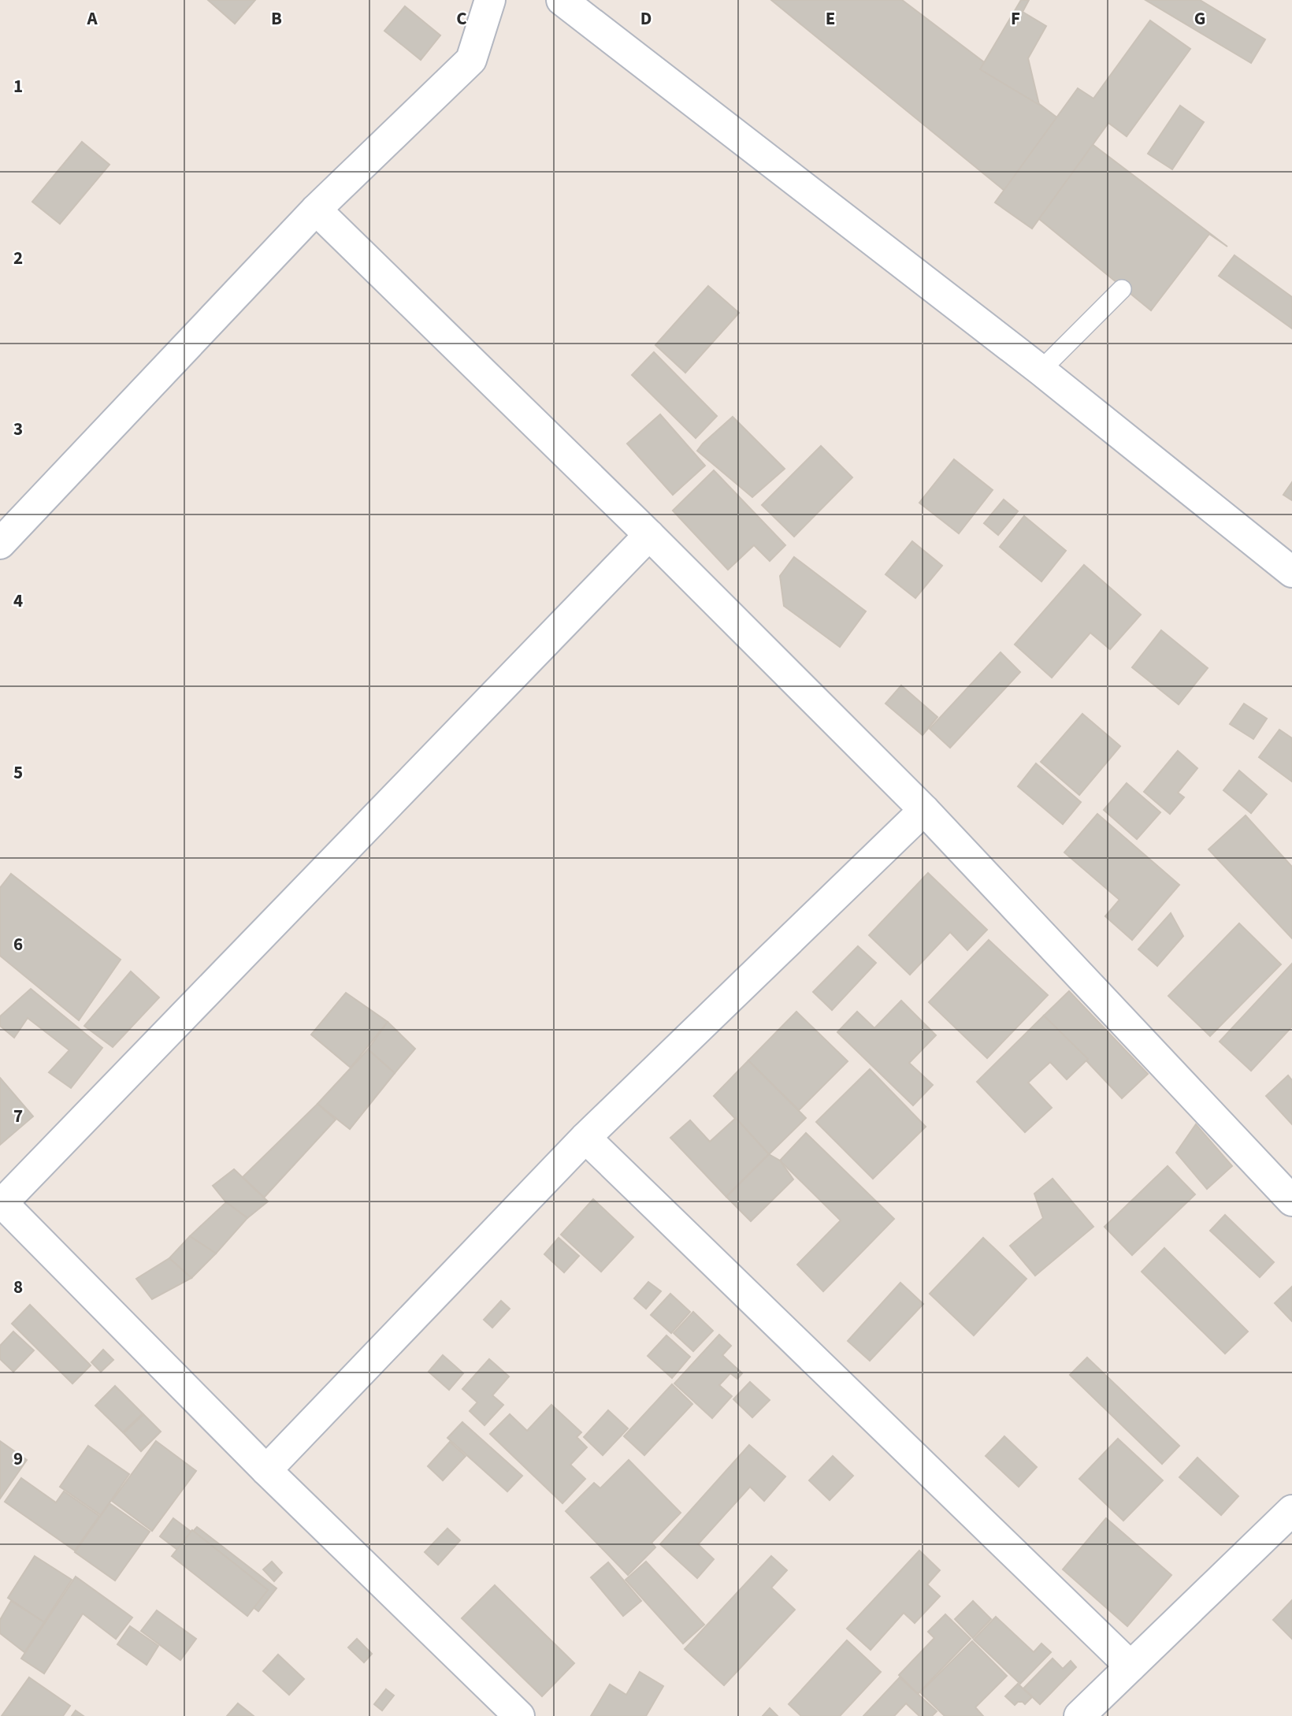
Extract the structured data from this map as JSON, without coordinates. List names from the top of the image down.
{
  "grid": {
    "columns": [
      "A",
      "B",
      "C",
      "D",
      "E",
      "F",
      "G"
    ],
    "rows": [
      "1",
      "2",
      "3",
      "4",
      "5",
      "6",
      "7",
      "8",
      "9"
    ]
  }
}
